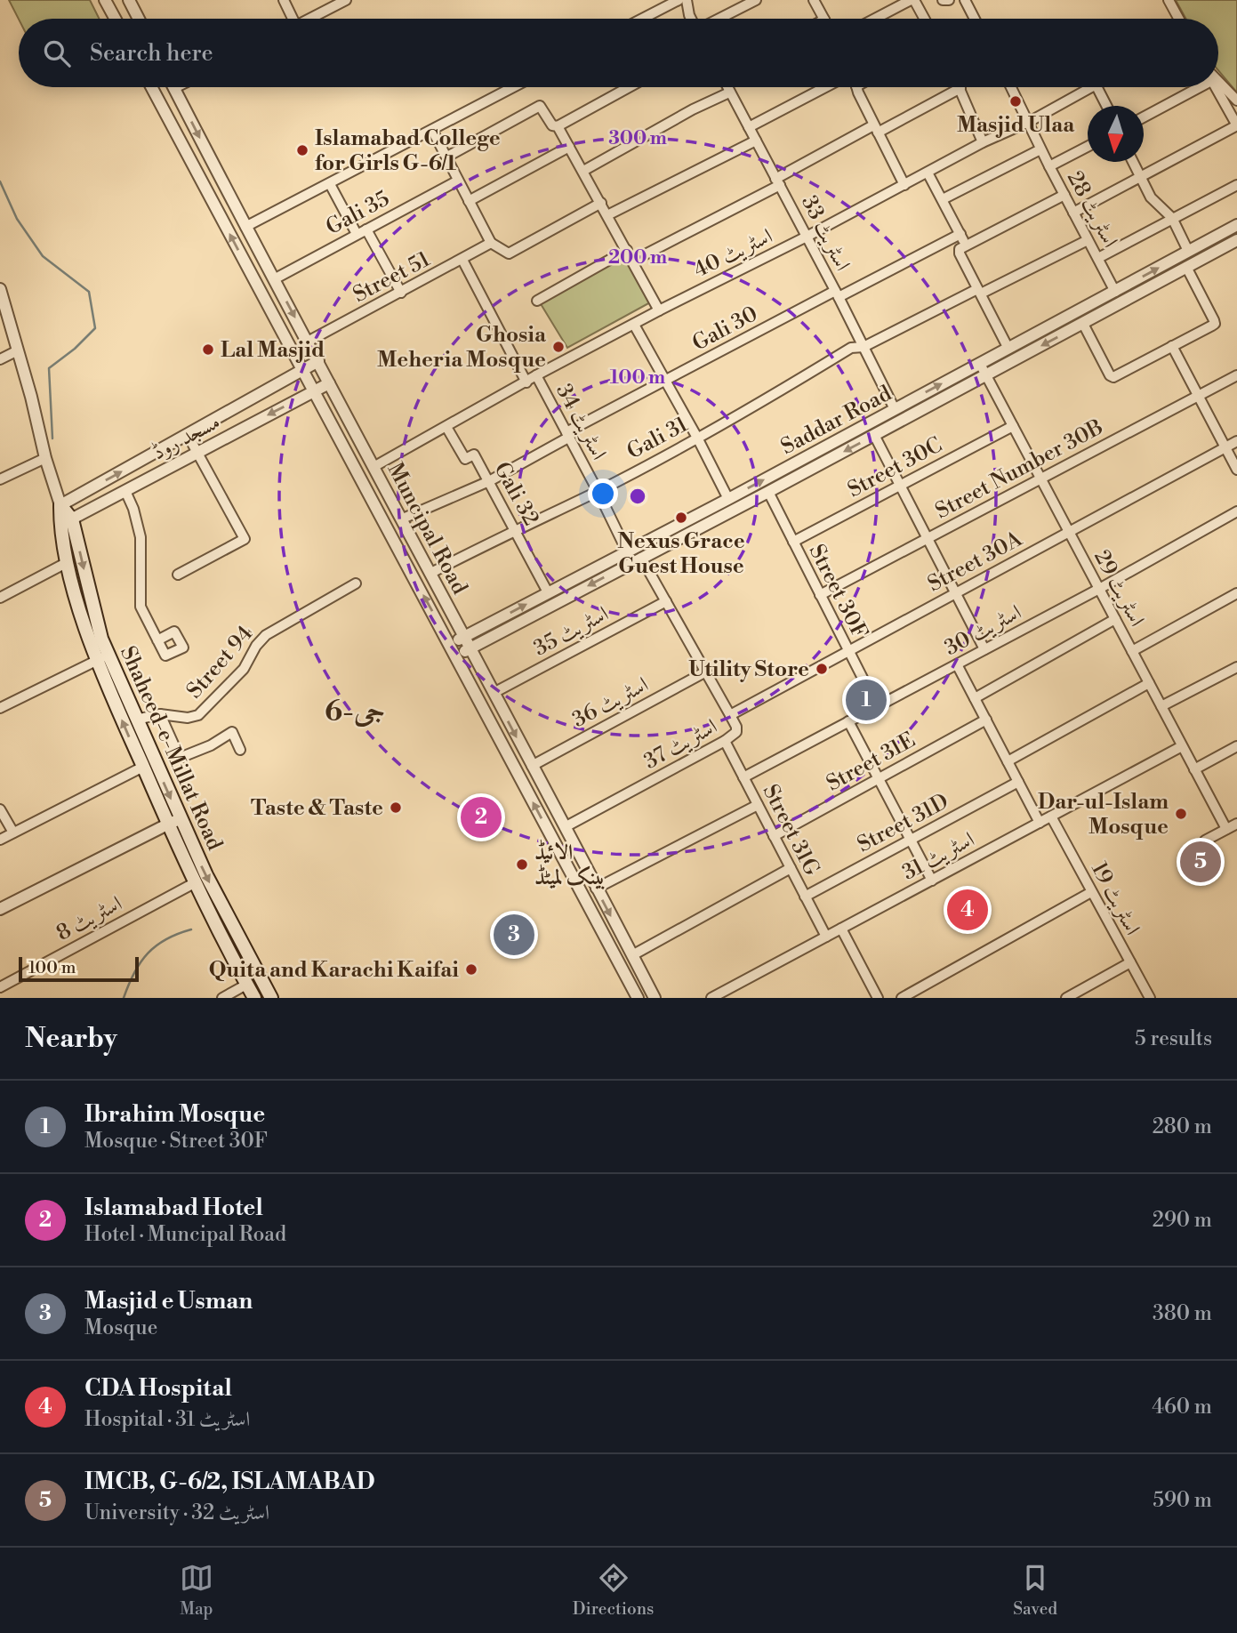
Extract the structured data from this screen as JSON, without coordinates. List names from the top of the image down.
{
  "streets": {
    "main road": ["Shaheed-e-Millat Road"],
    "street": [
      "اسٹریٹ 28",
      "Gali 35",
      "اسٹریٹ 33",
      "اسٹریٹ 40",
      "Street 51",
      "Gali 30",
      "Saddar Road",
      "اسٹریٹ 34",
      "مسجد روڈ",
      "Gali 31",
      "Street 30C",
      "Street Number 30B",
      "Gali 32",
      "Muncipal Road",
      "Street 30A",
      "اسٹریٹ 29",
      "Street 30F",
      "اسٹریٹ 30",
      "اسٹریٹ 35",
      "Street 94",
      "اسٹریٹ 36",
      "اسٹریٹ 37",
      "Street 31E",
      "Street 31D",
      "Street 31G",
      "اسٹریٹ 31",
      "اسٹریٹ 19",
      "اسٹریٹ 8"
    ]
  },
  "crossings": [
    ["اسٹریٹ 28", "اسٹریٹ 40"],
    ["اسٹریٹ 28", "Saddar Road"],
    ["اسٹریٹ 28", "Gali 31"],
    ["Gali 35", "Muncipal Road"],
    ["اسٹریٹ 33", "اسٹریٹ 40"],
    ["اسٹریٹ 33", "Gali 30"],
    ["اسٹریٹ 33", "Saddar Road"],
    ["اسٹریٹ 33", "Gali 31"],
    ["اسٹریٹ 40", "اسٹریٹ 34"],
    ["اسٹریٹ 40", "Gali 32"],
    ["اسٹریٹ 40", "Muncipal Road"],
    ["Street 51", "Muncipal Road"],
    ["Gali 30", "اسٹریٹ 34"],
    ["Gali 30", "Gali 32"],
    ["Gali 30", "Muncipal Road"],
    ["Saddar Road", "اسٹریٹ 34"],
    ["Saddar Road", "Gali 32"],
    ["Saddar Road", "Muncipal Road"],
    ["Saddar Road", "اسٹریٹ 29"],
    ["Saddar Road", "Street 30F"],
    ["Saddar Road", "اسٹریٹ 37"],
    ["اسٹریٹ 34", "Gali 31"],
    ["مسجد روڈ", "Muncipal Road"],
    ["مسجد روڈ", "Shaheed-e-Millat Road"],
    ["Gali 31", "Gali 32"],
    ["Gali 31", "Muncipal Road"],
    ["Street 30C", "اسٹریٹ 29"],
    ["Street 30C", "Street 30F"],
    ["Street Number 30B", "اسٹریٹ 29"],
    ["Street Number 30B", "Street 30F"],
    ["Muncipal Road", "اسٹریٹ 35"],
    ["Muncipal Road", "اسٹریٹ 36"],
    ["Muncipal Road", "اسٹریٹ 37"],
    ["Street 30A", "اسٹریٹ 29"],
    ["Street 30A", "Street 30F"],
    ["Street 30A", "اسٹریٹ 37"],
    ["اسٹریٹ 29", "اسٹریٹ 30"],
    ["اسٹریٹ 29", "اسٹریٹ 31"],
    ["Street 30F", "اسٹریٹ 30"],
    ["اسٹریٹ 30", "Street 31G"],
    ["اسٹریٹ 35", "اسٹریٹ 37"],
    ["Street 94", "Shaheed-e-Millat Road"],
    ["اسٹریٹ 36", "اسٹریٹ 37"],
    ["اسٹریٹ 37", "Street 31G"],
    ["Shaheed-e-Millat Road", "اسٹریٹ 8"],
    ["Street 31E", "Street 31G"],
    ["Street 31D", "Street 31G"],
    ["Street 31G", "اسٹریٹ 31"],
    ["اسٹریٹ 31", "اسٹریٹ 19"]
  ],
  "districts": ["جی-6"],
  "places": [
    "Masjid Ulaa",
    "Islamabad College for Girls G-6/1",
    "Ghosia Meheria Mosque",
    "Lal Masjid",
    "Nexus Grace Guest House",
    "Utility Store",
    "Taste & Taste",
    "Dar-ul-Islam Mosque",
    "الائیڈ بینک لمیٹڈ",
    "Quita and Karachi Kaifai"
  ],
  "scale_bar": "100 m",
  "north": "bottom",
  "page": {
    "search": "Search here",
    "pins": [
      "1",
      "2",
      "5",
      "4",
      "3"
    ],
    "scale": "100 m",
    "heading": ["Nearby", "5 results"],
    "list": [
      {
        "mark": "1",
        "name": "Ibrahim Mosque",
        "note": "Mosque · Street 30F",
        "value": "280 m"
      },
      {
        "mark": "2",
        "name": "Islamabad Hotel",
        "note": "Hotel · Muncipal Road",
        "value": "290 m"
      },
      {
        "mark": "3",
        "name": "Masjid e Usman",
        "note": "Mosque",
        "value": "380 m"
      },
      {
        "mark": "4",
        "name": "CDA Hospital",
        "note": "Hospital · اسٹریٹ 31",
        "value": "460 m"
      },
      {
        "mark": "5",
        "name": "IMCB, G-6/2, ISLAMABAD",
        "note": "University · اسٹریٹ 32",
        "value": "590 m"
      }
    ],
    "nav": ["Map", "Directions", "Saved"]
  },
  "rings": ["300 m", "200 m", "100 m"]
}
